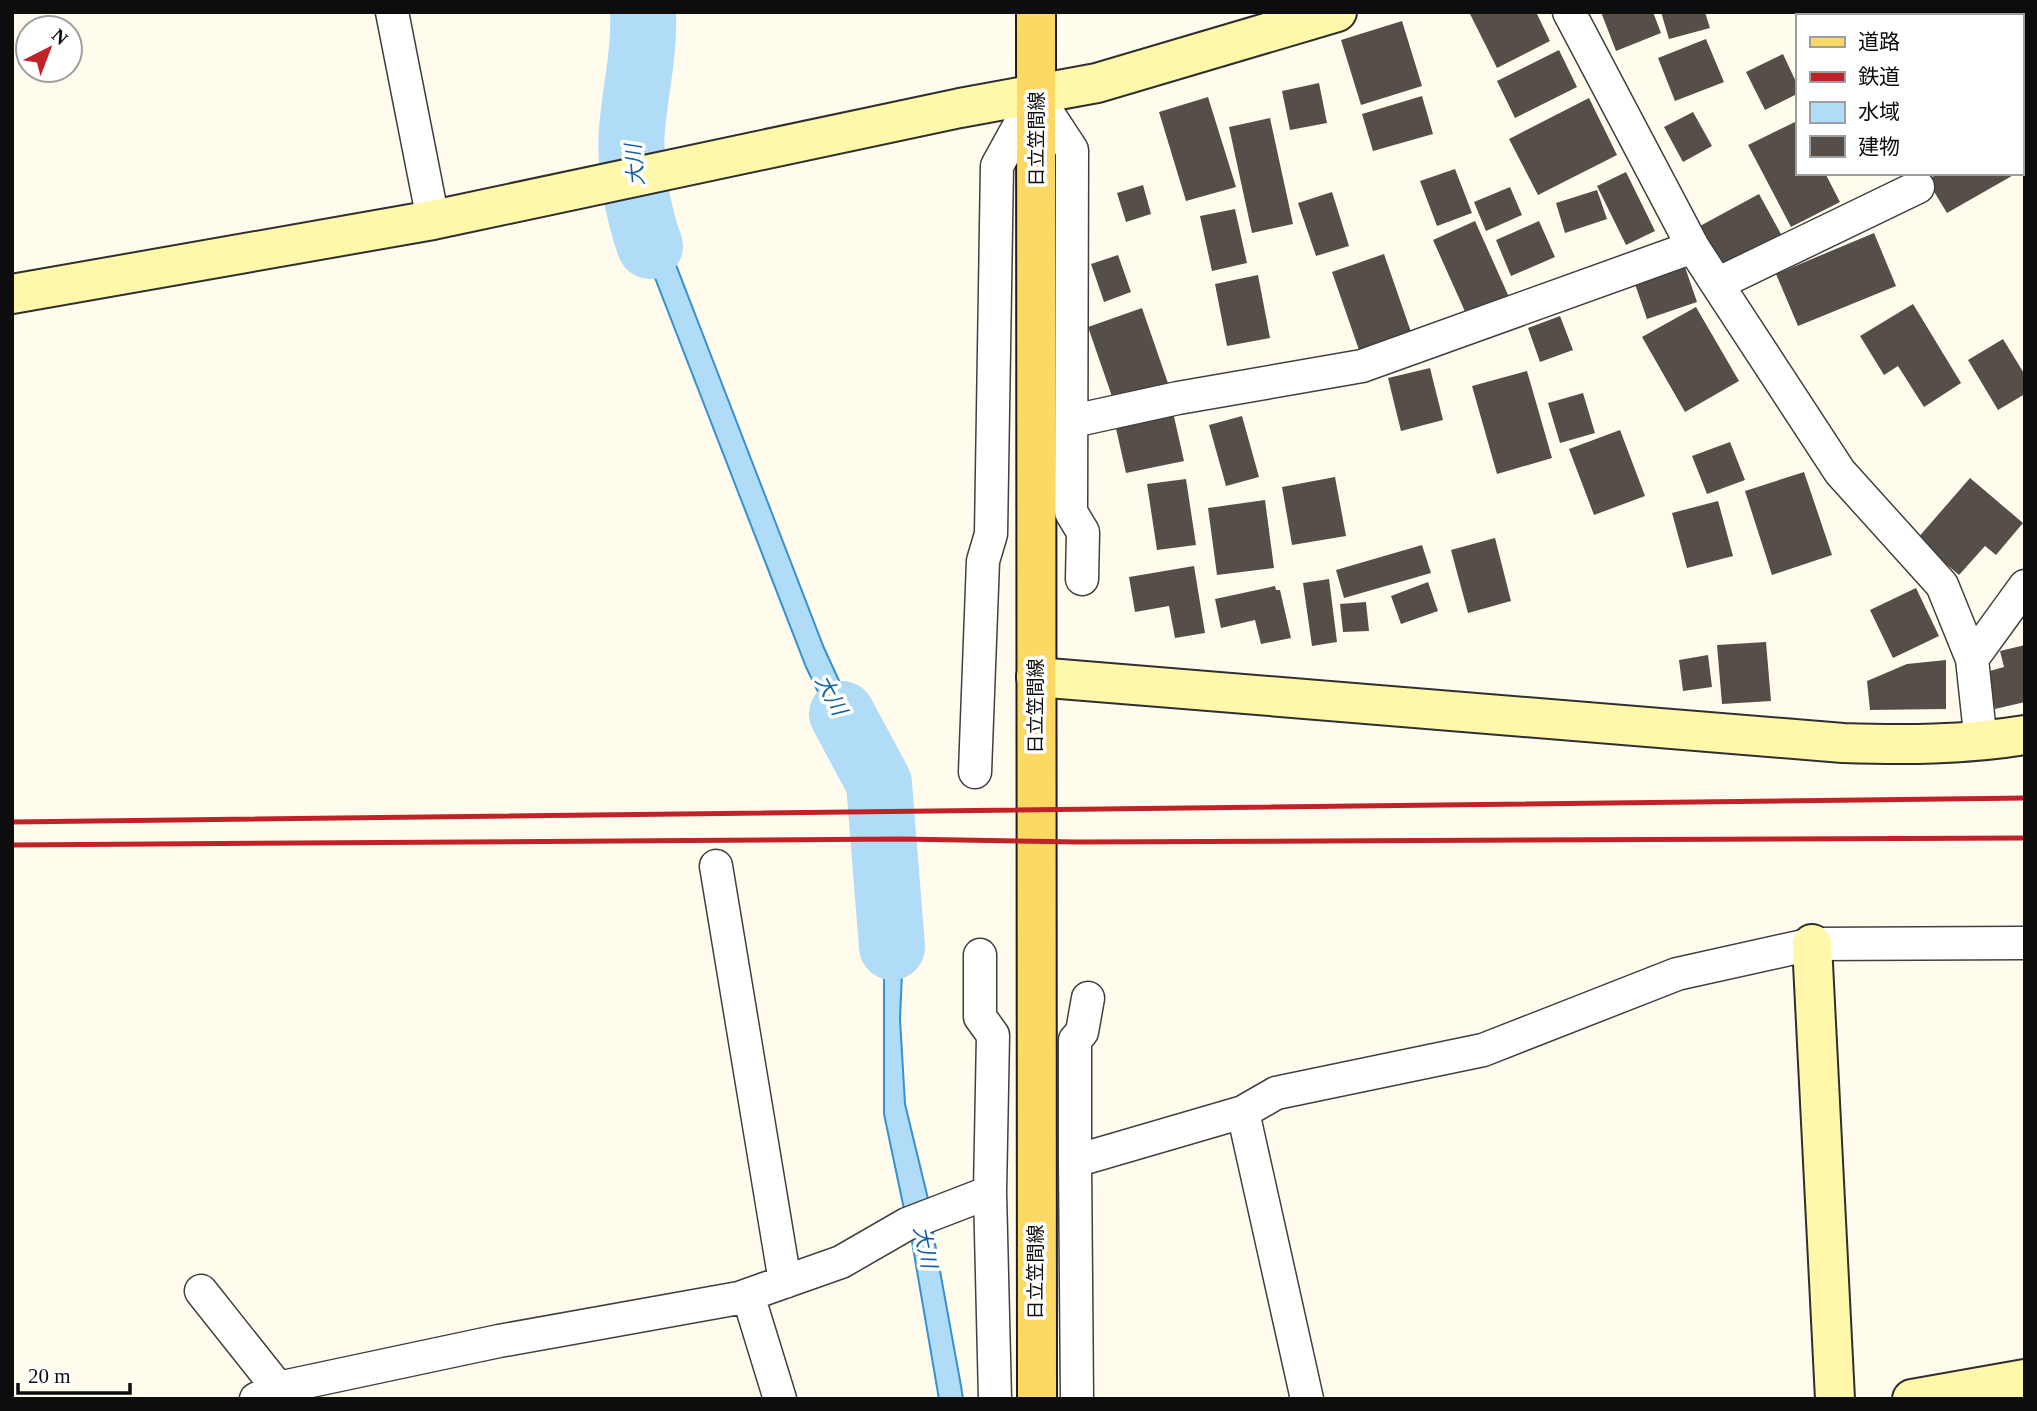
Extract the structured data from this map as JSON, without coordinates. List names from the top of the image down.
{
  "streets": {
    "main road": ["日立笠間線"]
  },
  "water": ["大川"],
  "legend": [
    "道路",
    "鉄道",
    "水域",
    "建物"
  ],
  "scale_bar": "20 m",
  "north": "top right"
}
